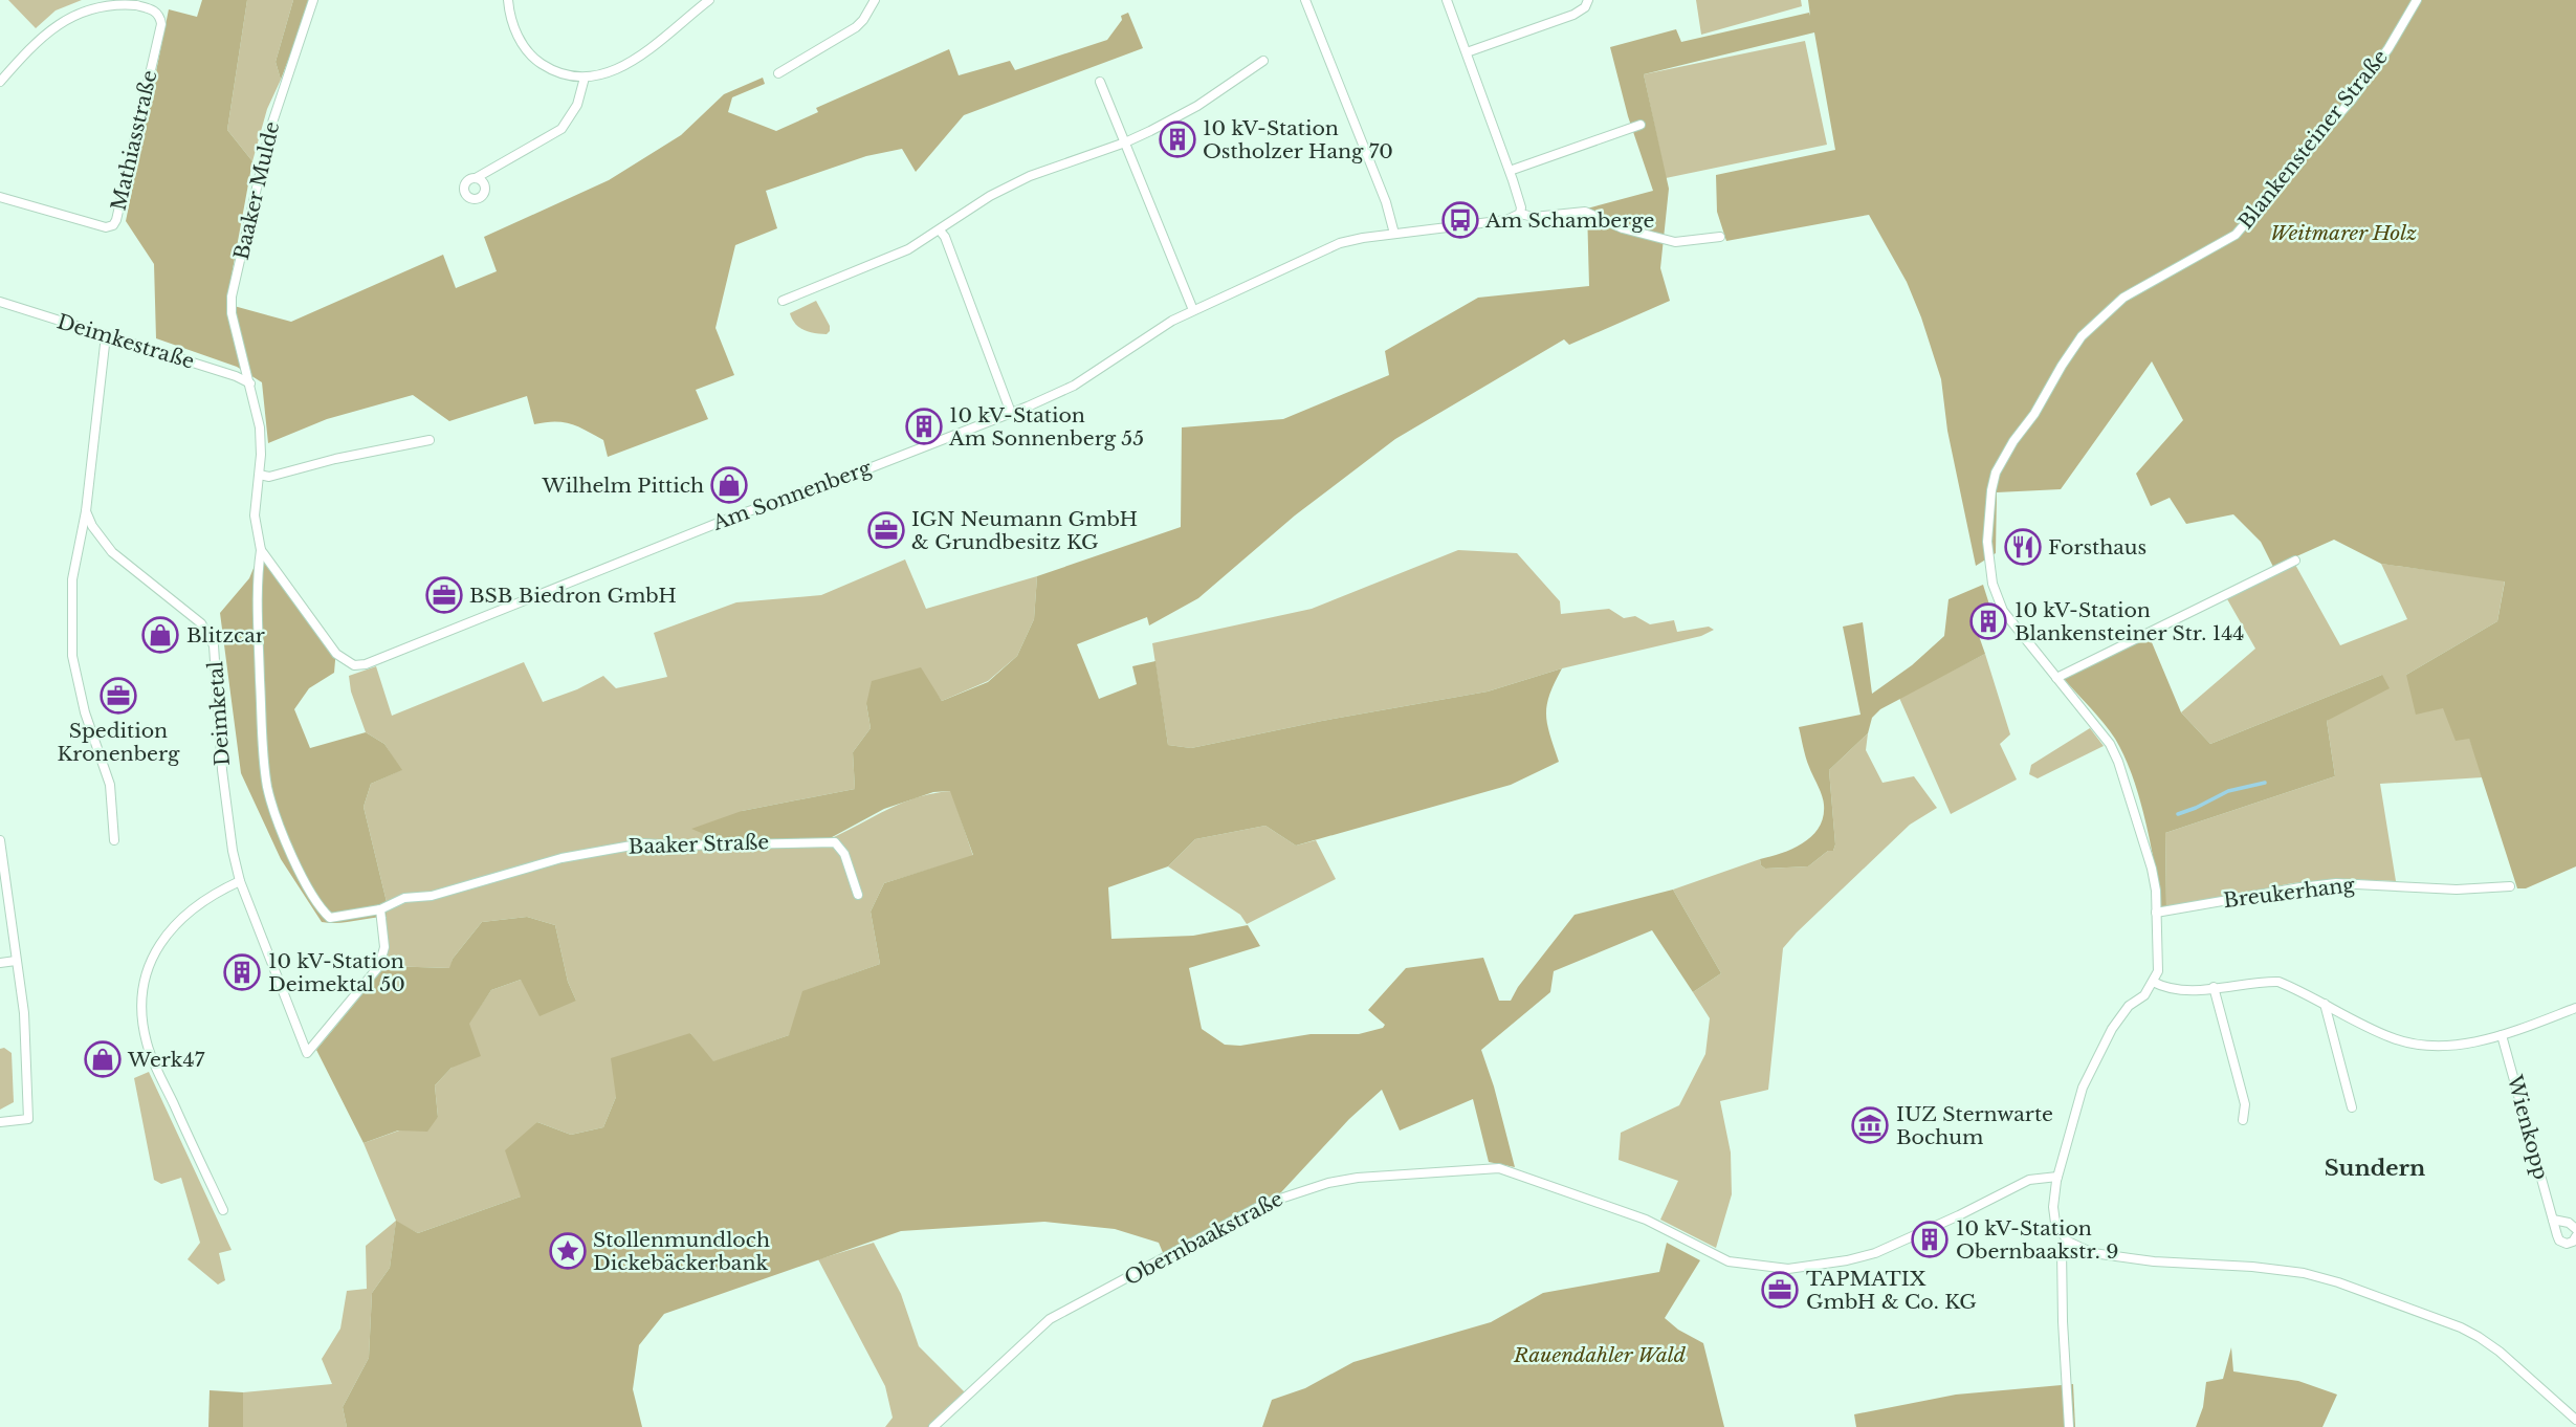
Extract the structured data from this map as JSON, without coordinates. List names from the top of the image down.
{
  "streets": {
    "street": [
      "Blankensteiner Straße",
      "Mathiasstraße",
      "Baaker Mulde",
      "Deimkestraße",
      "Am Sonnenberg",
      "Deimketal",
      "Baaker Straße",
      "Breukerhang",
      "Wienkopp",
      "Obernbaakstraße"
    ]
  },
  "crossings": [
    ["Blankensteiner Straße", "Breukerhang"],
    ["Baaker Mulde", "Deimkestraße"],
    ["Baaker Mulde", "Am Sonnenberg"],
    ["Deimkestraße", "Am Sonnenberg"],
    ["Am Sonnenberg", "Baaker Straße"],
    ["Deimketal", "Baaker Straße"]
  ],
  "districts": ["Sundern"],
  "parks": ["Weitmarer Holz", "Rauendahler Wald"],
  "places": {
    "building": [
      "10 kV-Station Ostholzer Hang 70",
      "10 kV-Station Am Sonnenberg 55",
      "10 kV-Station Blankensteiner Str. 144",
      "10 kV-Station Deimektal 50",
      "10 kV-Station Obernbaakstr. 9"
    ],
    "bus stop": ["Am Schamberge"],
    "shop": ["Wilhelm Pittich", "Blitzcar", "Werk47"],
    "office": [
      "IGN Neumann GmbH & Grundbesitz KG",
      "BSB Biedron GmbH",
      "Spedition Kronenberg",
      "TAPMATIX GmbH & Co. KG"
    ],
    "restaurant": ["Forsthaus"],
    "museum": ["IUZ Sternwarte Bochum"],
    "place": ["Stollenmundloch Dickebäckerbank"]
  }
}
